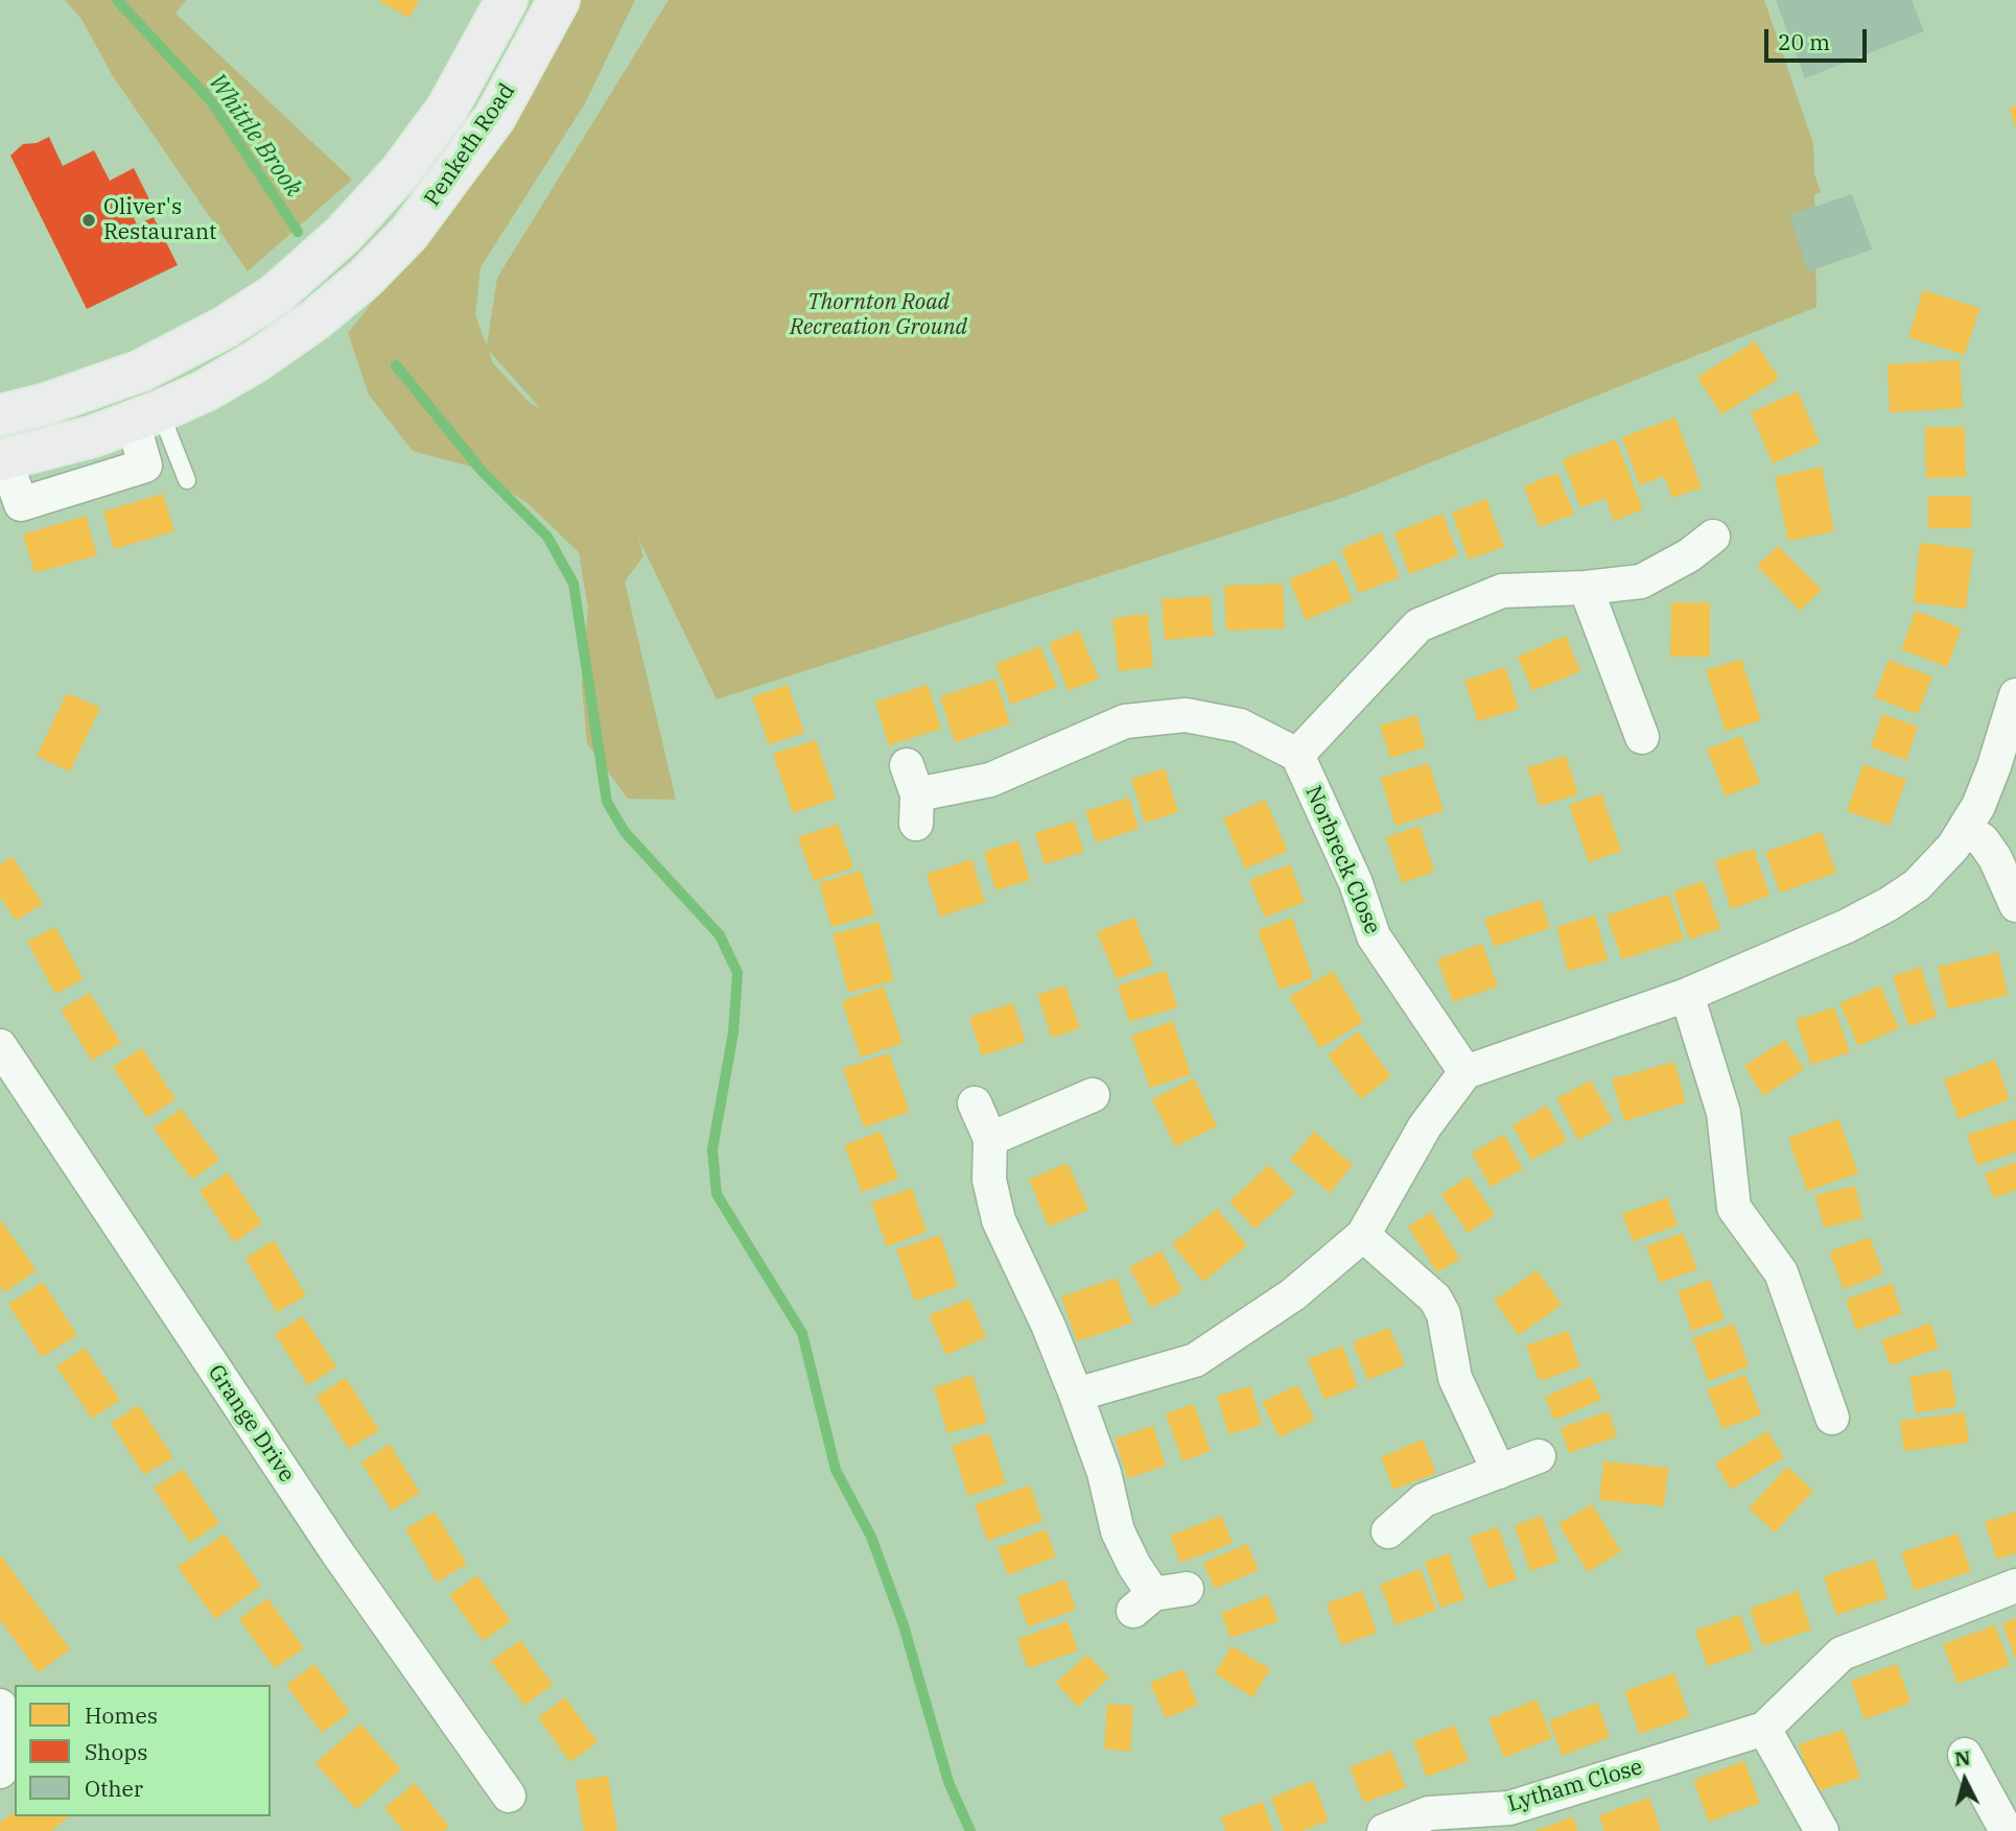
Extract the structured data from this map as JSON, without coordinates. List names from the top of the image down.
{
  "streets": {
    "main road": ["Penketh Road"],
    "street": ["Norbreck Close", "Grange Drive", "Lytham Close"]
  },
  "water": ["Whittle Brook"],
  "parks": ["Thornton Road Recreation Ground"],
  "places": ["Oliver's Restaurant"],
  "legend": ["Homes", "Shops", "Other"],
  "scale_bar": "20 m",
  "north": "top"
}
